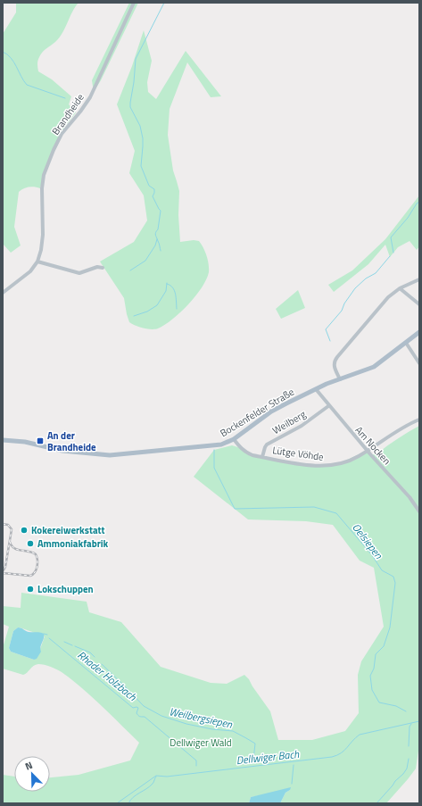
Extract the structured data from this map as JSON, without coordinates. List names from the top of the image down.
{
  "streets": {
    "main road": ["Bockenfelder Straße"],
    "street": [
      "Brandheide",
      "Weilberg",
      "Am Nocken",
      "Lütge Vöhde"
    ]
  },
  "crossings": [
    ["Bockenfelder Straße", "Am Nocken"],
    ["Bockenfelder Straße", "Lütge Vöhde"],
    ["Weilberg", "Am Nocken"],
    ["Weilberg", "Lütge Vöhde"],
    ["Am Nocken", "Lütge Vöhde"]
  ],
  "water": [
    "Oelsiepen",
    "Rhader Holzbach",
    "Weilbergsiepen",
    "Dellwiger Bach"
  ],
  "parks": ["Dellwiger Wald"],
  "places": {
    "transit": ["An der Brandheide"],
    "other": ["Kokereiwerkstatt", "Ammoniakfabrik", "Lokschuppen"]
  },
  "north": "top left"
}
